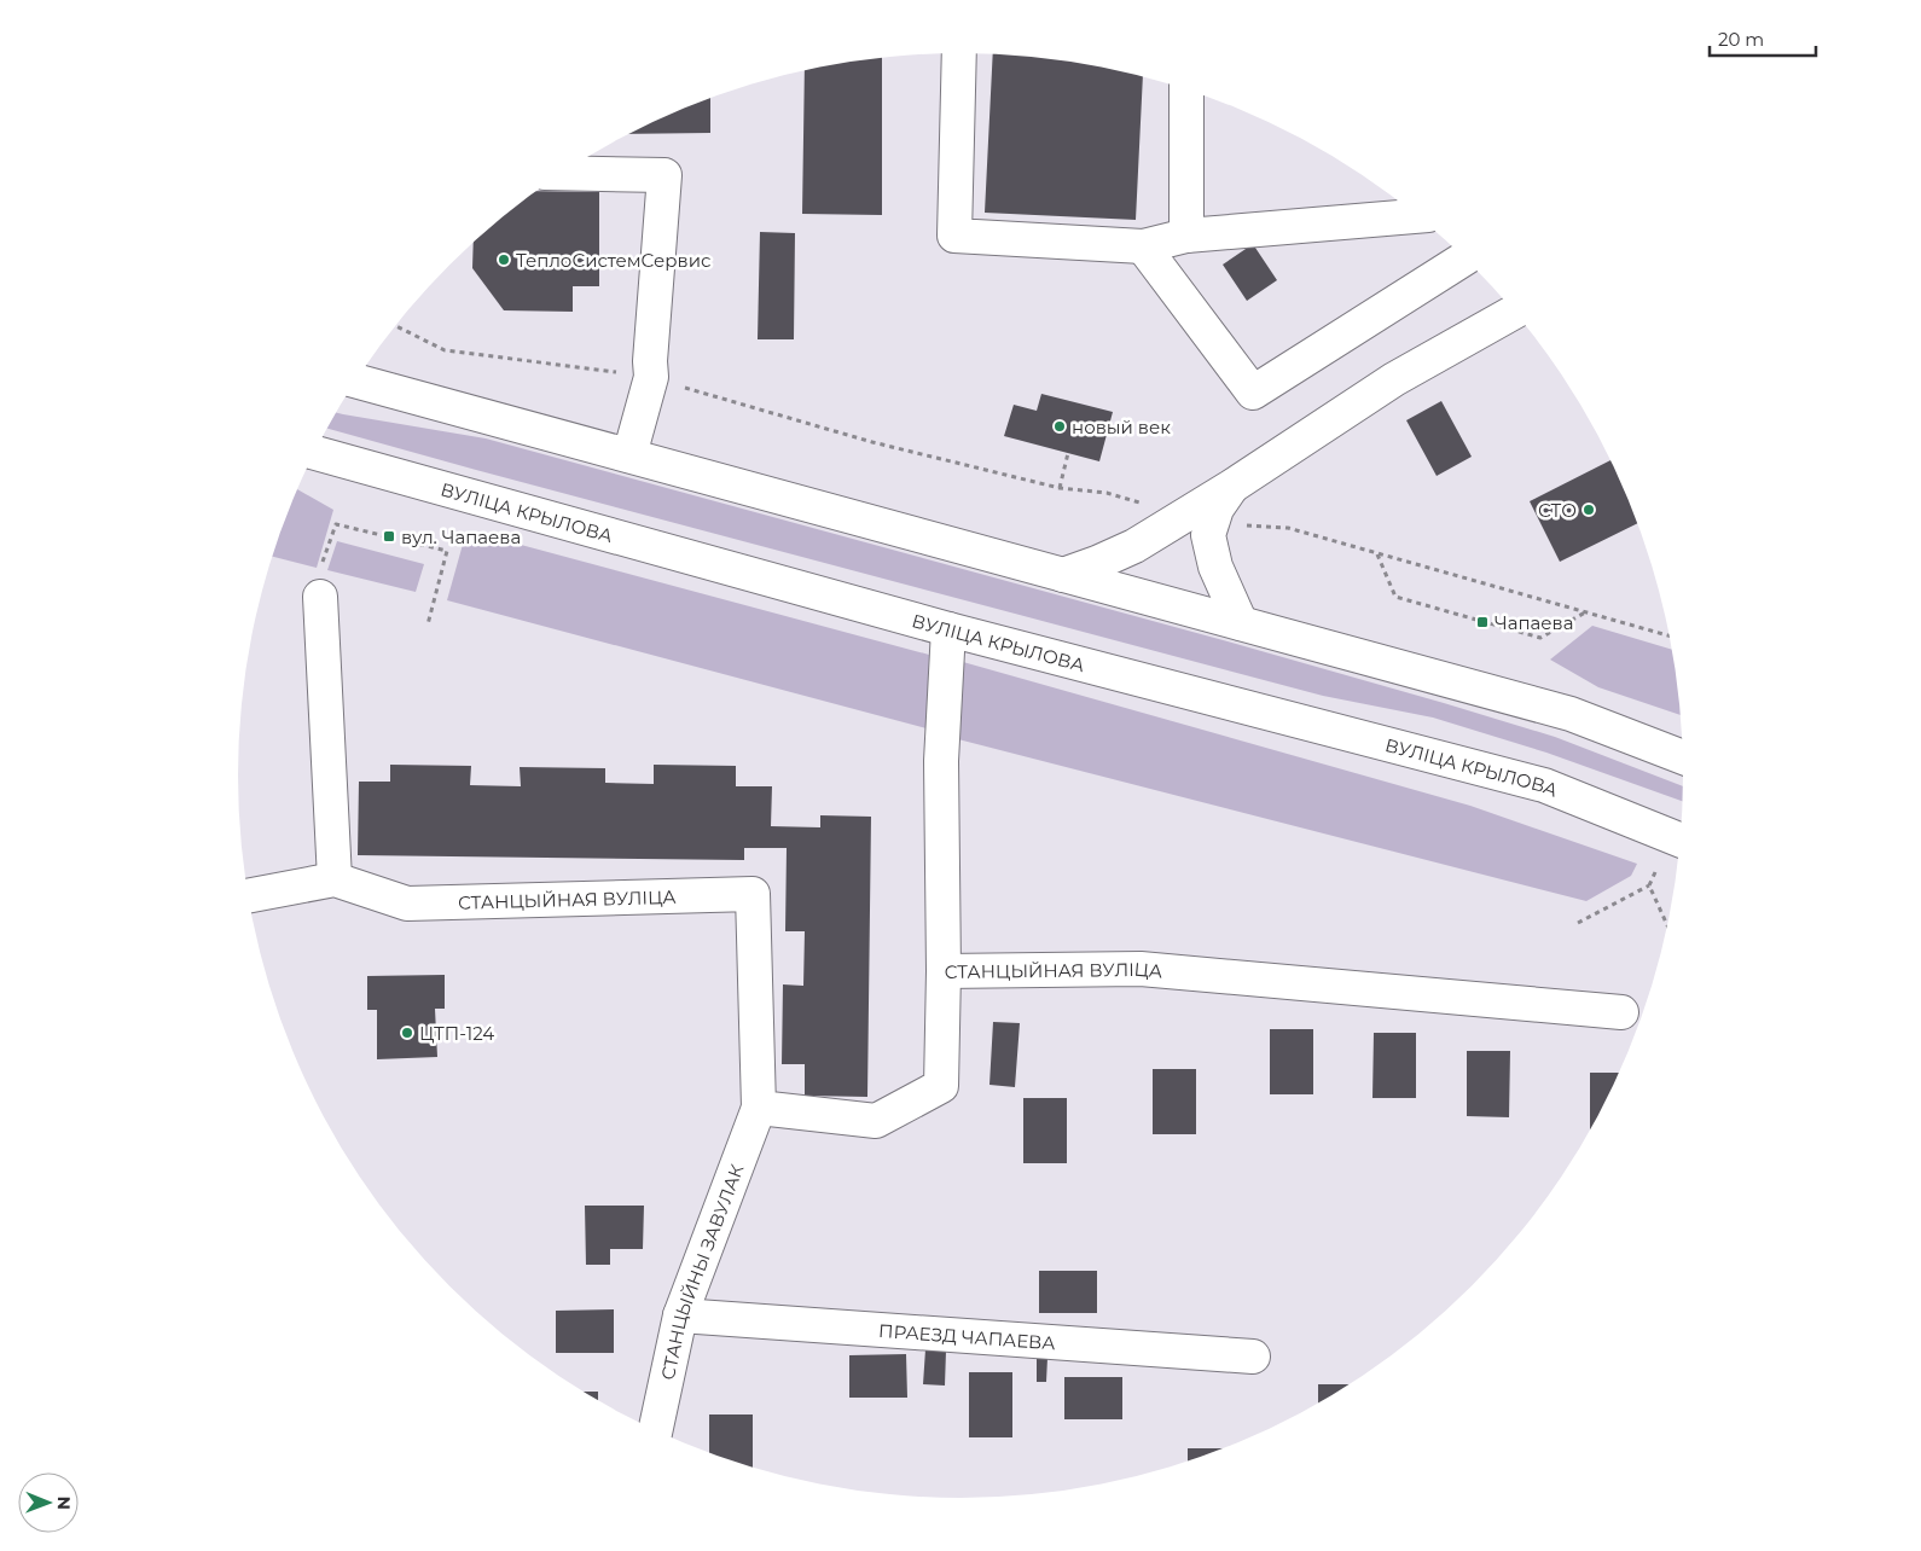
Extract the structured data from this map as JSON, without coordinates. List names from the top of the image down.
{
  "streets": {
    "street": [
      "ВУЛІЦА КРЫЛОВА",
      "СТАНЦЫЙНАЯ ВУЛІЦА",
      "СТАНЦЫЙНЫ ЗАВУЛАК",
      "ПРАЕЗД ЧАПАЕВА"
    ]
  },
  "crossings": [
    ["СТАНЦЫЙНАЯ ВУЛІЦА", "СТАНЦЫЙНЫ ЗАВУЛАК"],
    ["СТАНЦЫЙНЫ ЗАВУЛАК", "ПРАЕЗД ЧАПАЕВА"]
  ],
  "places": {
    "other": [
      "ТеплоСистемСервис",
      "новый век",
      "СТО",
      "ЦТП-124"
    ],
    "transit": ["вул. Чапаева", "Чапаева"]
  },
  "scale_bar": "20 m",
  "north": "right"
}
